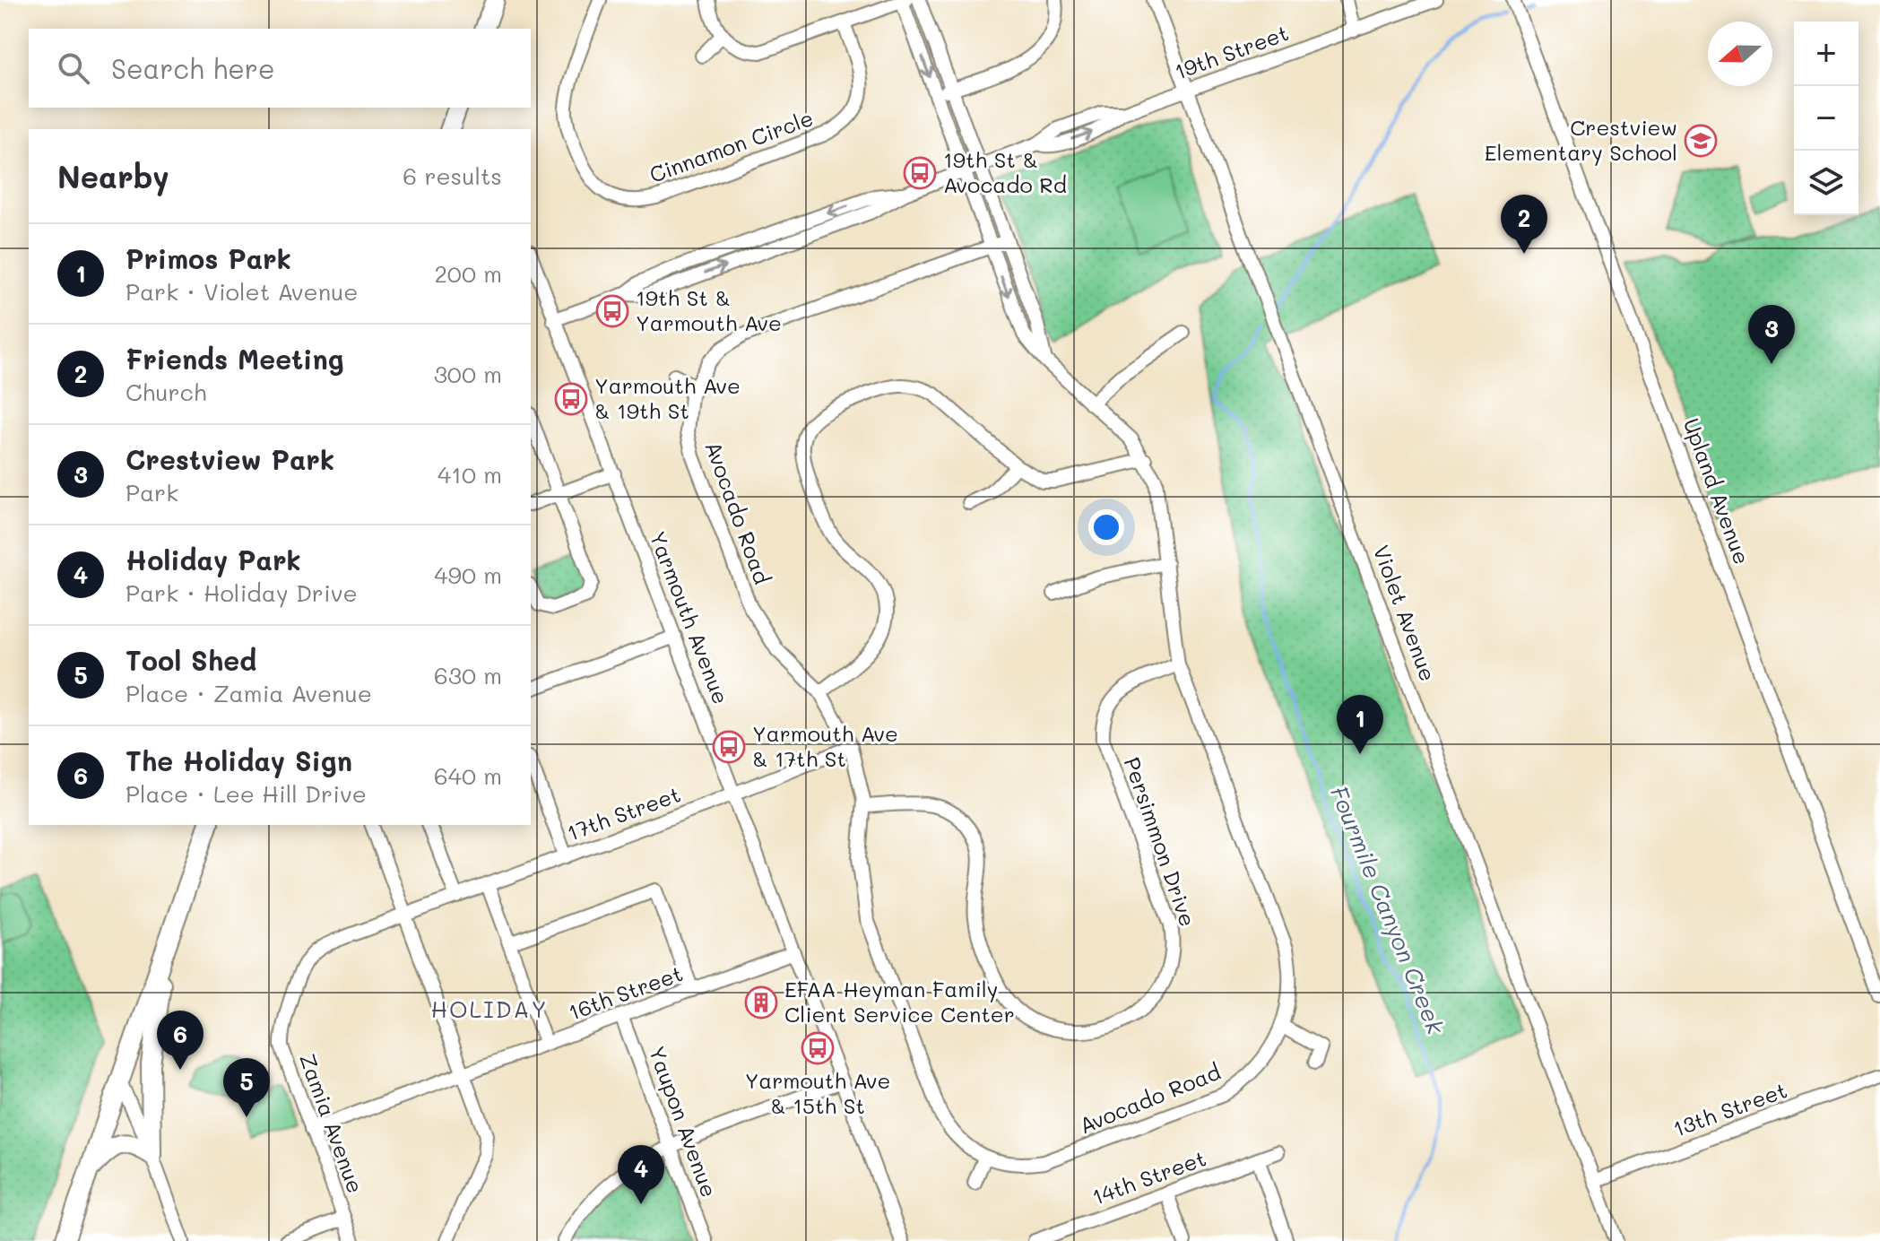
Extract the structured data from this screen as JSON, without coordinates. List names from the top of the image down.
{
  "streets": {
    "street": [
      "19th Street",
      "Cinnamon Circle",
      "Upland Avenue",
      "Avocado Road",
      "Violet Avenue",
      "Yarmouth Avenue",
      "17th Street",
      "Persimmon Drive",
      "16th Street",
      "13th Street",
      "Yaupon Avenue",
      "Zamia Avenue",
      "14th Street"
    ]
  },
  "crossings": [
    ["19th Street", "Avocado Road"],
    ["19th Street", "Violet Avenue"],
    ["19th Street", "Yarmouth Avenue"],
    ["Avocado Road", "17th Street"],
    ["Avocado Road", "Persimmon Drive"],
    ["Violet Avenue", "13th Street"],
    ["Yarmouth Avenue", "17th Street"],
    ["Yarmouth Avenue", "16th Street"],
    ["17th Street", "Zamia Avenue"],
    ["16th Street", "Yaupon Avenue"],
    ["16th Street", "Zamia Avenue"]
  ],
  "districts": ["HOLIDAY"],
  "water": ["Fourmile Canyon Creek"],
  "places": {
    "school or university": ["Crestview Elementary School"],
    "bus stop": [
      "19th St & Avocado Rd",
      "19th St & Yarmouth Ave",
      "Yarmouth Ave & 19th St",
      "Yarmouth Ave & 17th St",
      "Yarmouth Ave & 15th St"
    ],
    "building": ["EFAA Heyman Family Client Service Center"]
  },
  "north": "left",
  "page": {
    "map_buttons": ["+", "−"],
    "search": "Search here",
    "heading": ["Nearby", "6 results"],
    "pins": [
      "2",
      "3",
      "1",
      "6",
      "5",
      "4"
    ],
    "list": [
      {
        "mark": "1",
        "name": "Primos Park",
        "note": "Park · Violet Avenue",
        "value": "200 m"
      },
      {
        "mark": "2",
        "name": "Friends Meeting",
        "note": "Church",
        "value": "300 m"
      },
      {
        "mark": "3",
        "name": "Crestview Park",
        "note": "Park",
        "value": "410 m"
      },
      {
        "mark": "4",
        "name": "Holiday Park",
        "note": "Park · Holiday Drive",
        "value": "490 m"
      },
      {
        "mark": "5",
        "name": "Tool Shed",
        "note": "Place · Zamia Avenue",
        "value": "630 m"
      },
      {
        "mark": "6",
        "name": "The Holiday Sign",
        "note": "Place · Lee Hill Drive",
        "value": "640 m"
      }
    ]
  }
}
